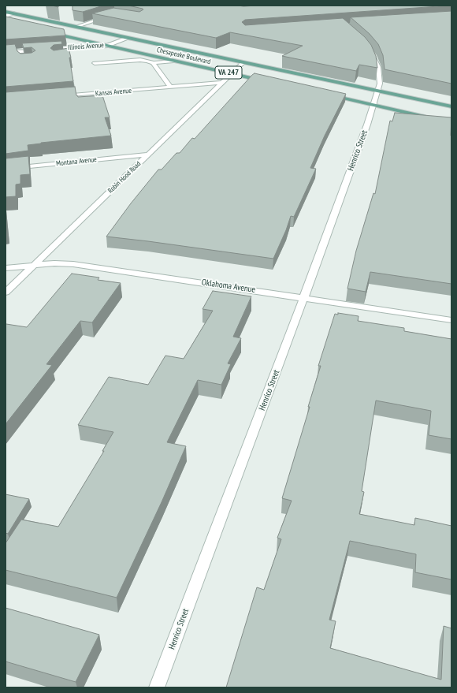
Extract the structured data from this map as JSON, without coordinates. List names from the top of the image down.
{
  "streets": {
    "main road": ["Chesapeake Boulevard", "VA 247"],
    "street": [
      "Illinois Avenue",
      "Kansas Avenue",
      "Henrico Street",
      "Montana Avenue",
      "Robin Hood Road",
      "Oklahoma Avenue"
    ]
  },
  "crossings": [
    ["Illinois Avenue", "Chesapeake Boulevard"],
    ["Chesapeake Boulevard", "Henrico Street"],
    ["Chesapeake Boulevard", "Robin Hood Road"],
    ["Kansas Avenue", "Robin Hood Road"],
    ["Henrico Street", "Oklahoma Avenue"],
    ["Montana Avenue", "Robin Hood Road"],
    ["Robin Hood Road", "Oklahoma Avenue"]
  ]
}
